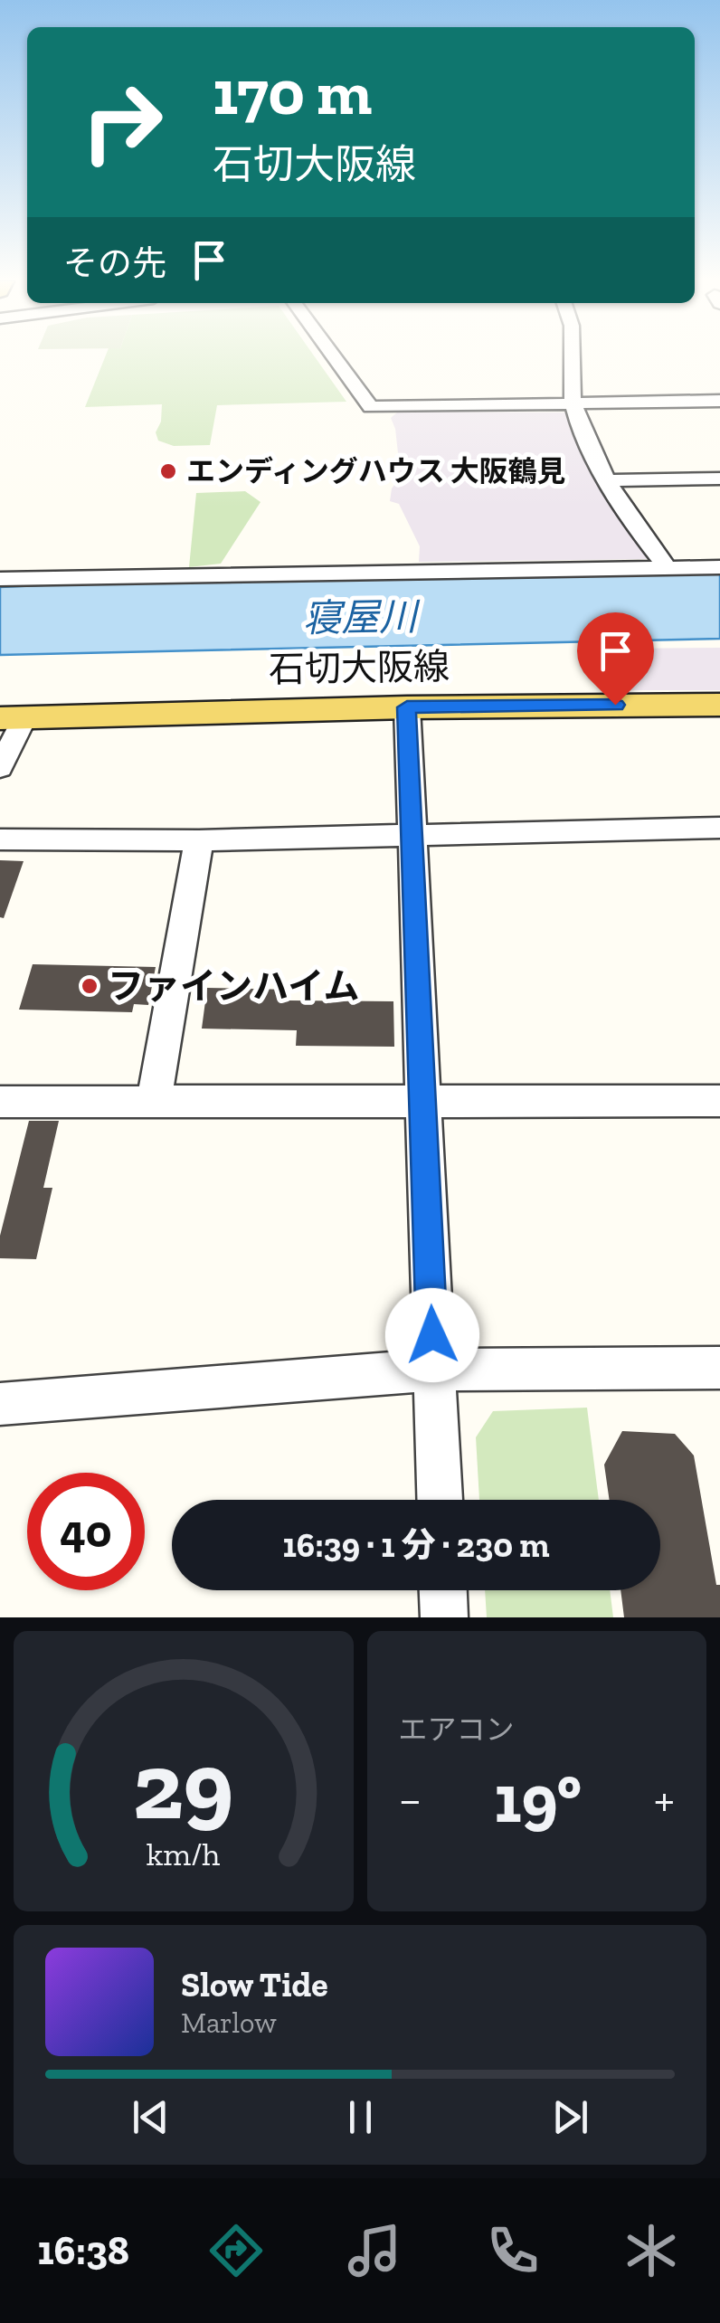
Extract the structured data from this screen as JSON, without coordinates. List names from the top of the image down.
{
  "streets": {
    "main road": ["石切大阪線"]
  },
  "water": ["寝屋川"],
  "places": ["エンディングハウス 大阪鶴見", "ファインハイム"],
  "page": {
    "turn": ["170 m", "石切大阪線"],
    "then": "その先",
    "limit": "40",
    "trip": "16:39 · 1 分 · 230 m",
    "tile": "エアコン",
    "heat": ["−", "19°", "+"],
    "song": ["Slow Tide", "Marlow"],
    "tabs": "16:38",
    "gauge": ["29", "km/h"]
  }
}
